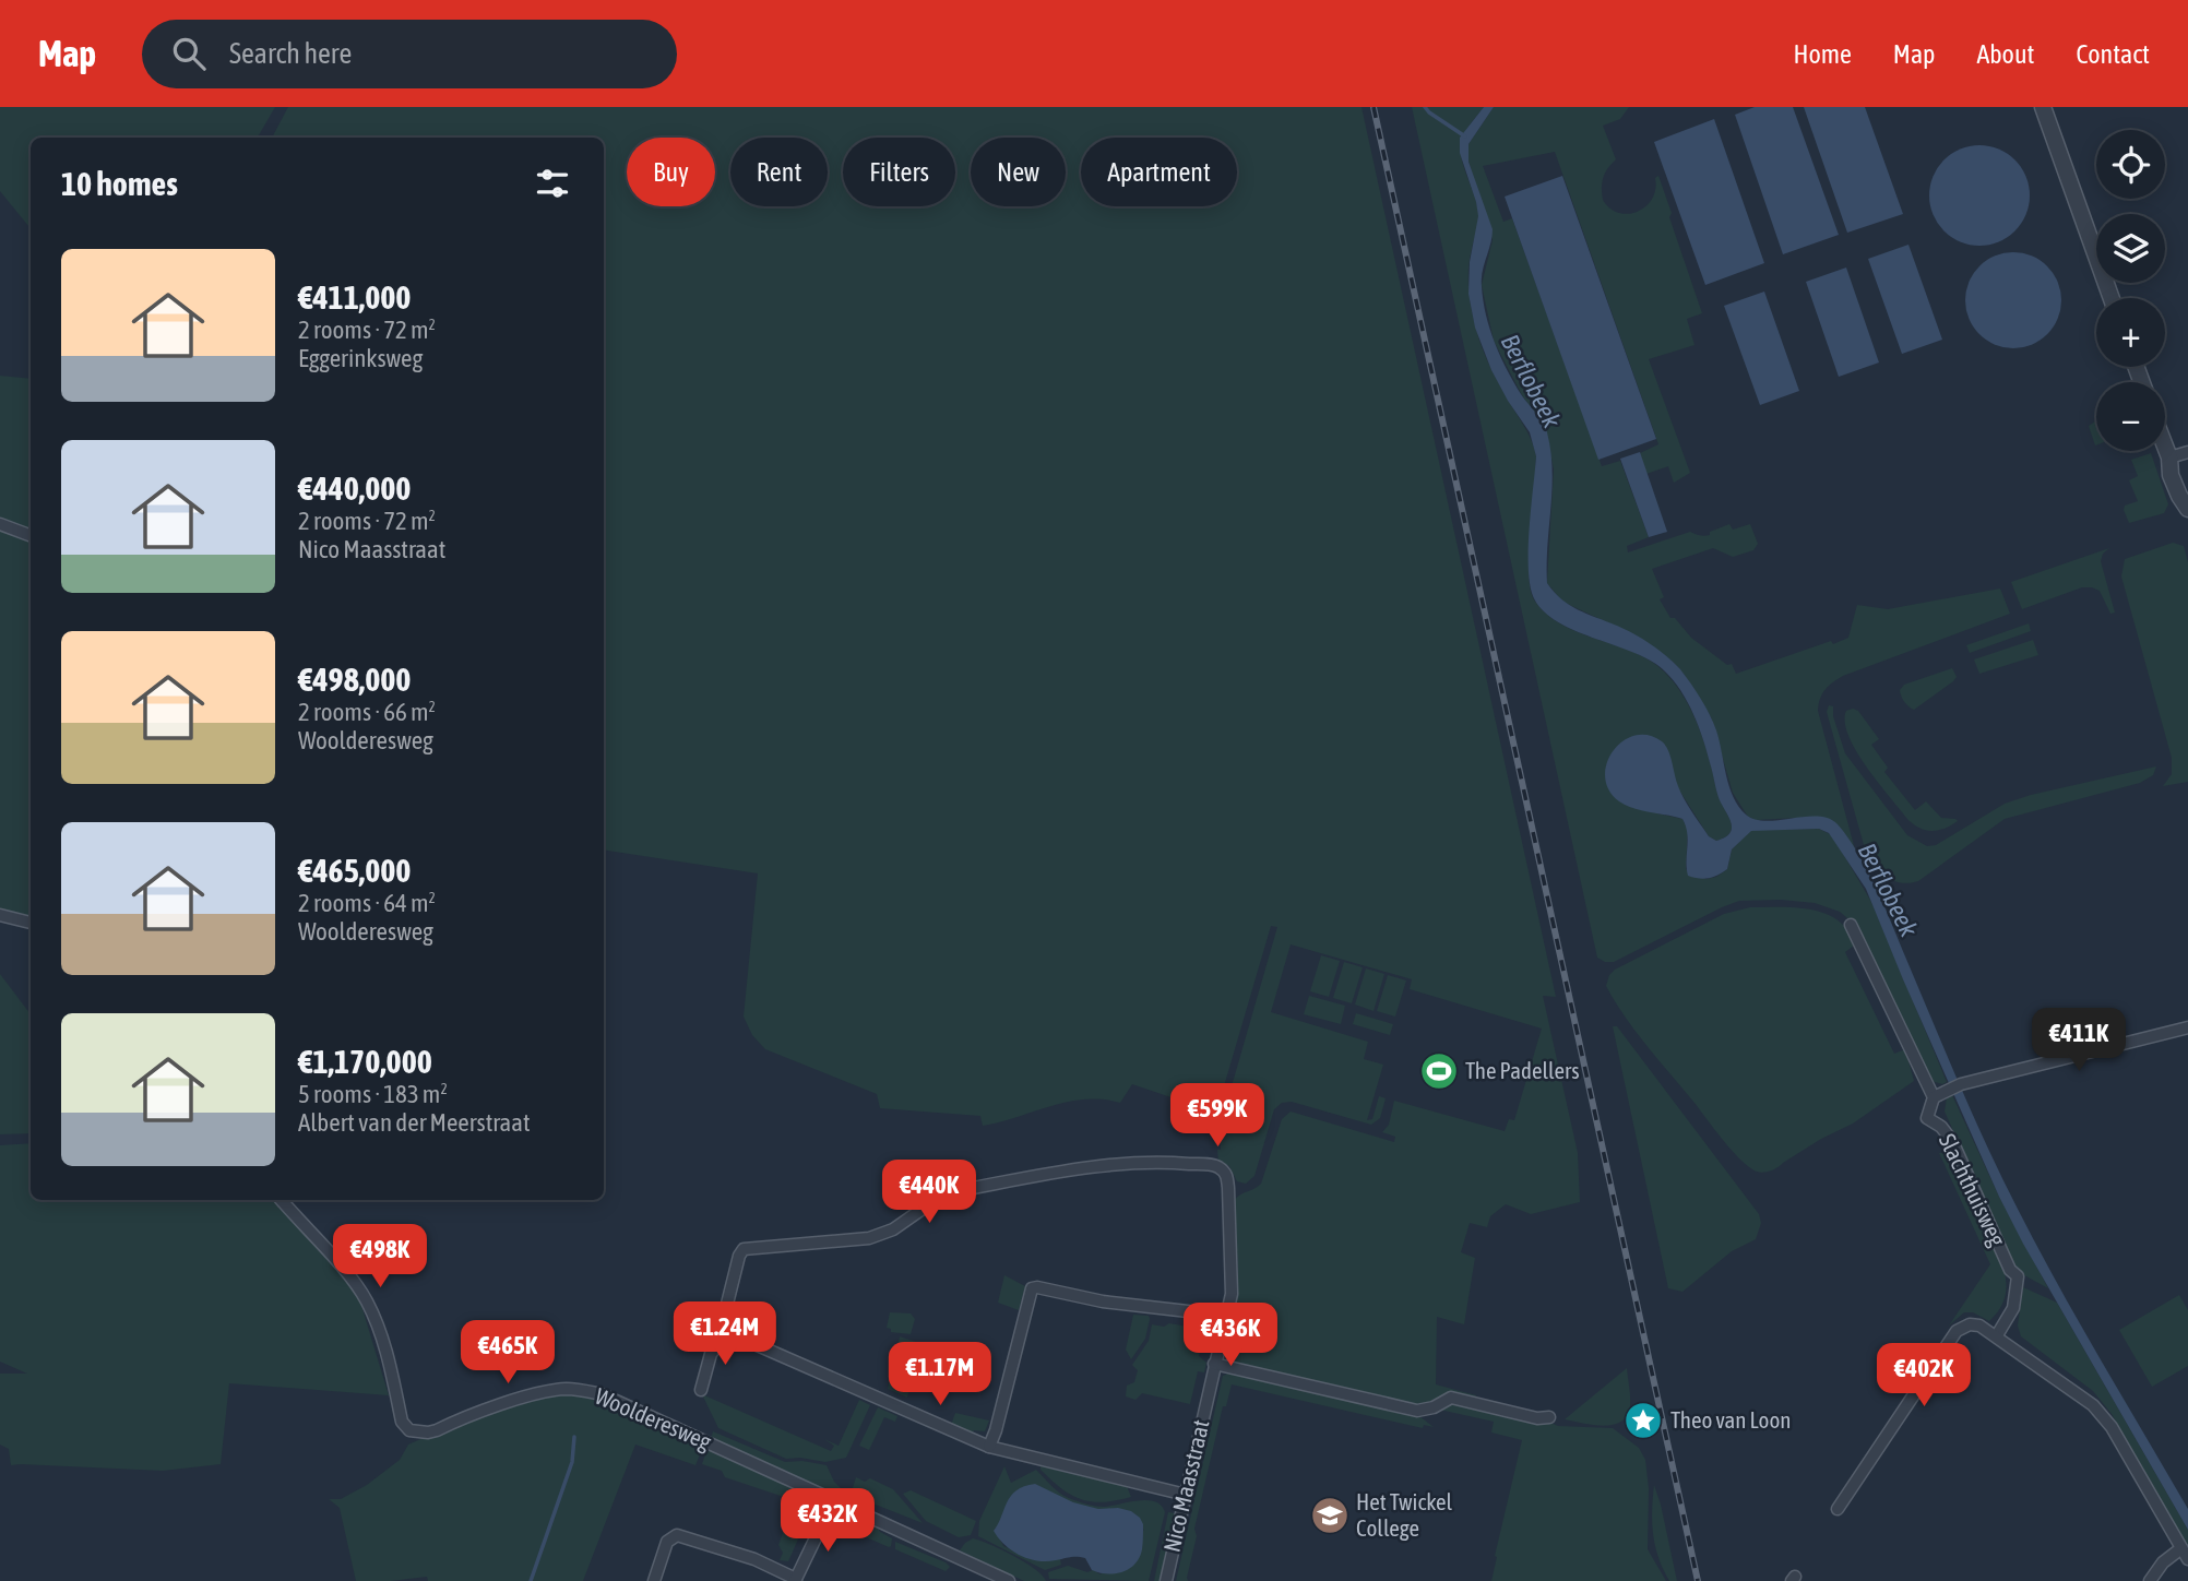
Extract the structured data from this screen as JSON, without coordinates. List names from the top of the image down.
{
  "streets": {
    "street": ["Slachthuisweg", "Woolderesweg", "Nico Maasstraat"]
  },
  "water": ["Berflobeek"],
  "places": {
    "sports": ["The Padellers"],
    "place": ["Theo van Loon"],
    "school or university": ["Het Twickel College"]
  },
  "page": {
    "header": "Map",
    "search": "Search here",
    "nav": [
      "Home",
      "Map",
      "About",
      "Contact"
    ],
    "map_buttons": ["+", "−"],
    "chip": [
      "Buy",
      "Rent",
      "Filters",
      "New",
      "Apartment"
    ],
    "heading": "10 homes",
    "list": [
      {
        "name": "€411,000",
        "note": "2 rooms · 72 m² · Eggerinksweg"
      },
      {
        "name": "€440,000",
        "note": "2 rooms · 72 m² · Nico Maasstraat"
      },
      {
        "name": "€498,000",
        "note": "2 rooms · 66 m² · Woolderesweg"
      },
      {
        "name": "€465,000",
        "note": "2 rooms · 64 m² · Woolderesweg"
      },
      {
        "name": "€1,170,000",
        "note": "5 rooms · 183 m² · Albert van der Meerstraat"
      }
    ],
    "price": [
      "€411K",
      "€599K",
      "€440K",
      "€498K",
      "€1.24M",
      "€436K",
      "€465K",
      "€1.17M",
      "€402K",
      "€432K"
    ]
  }
}
